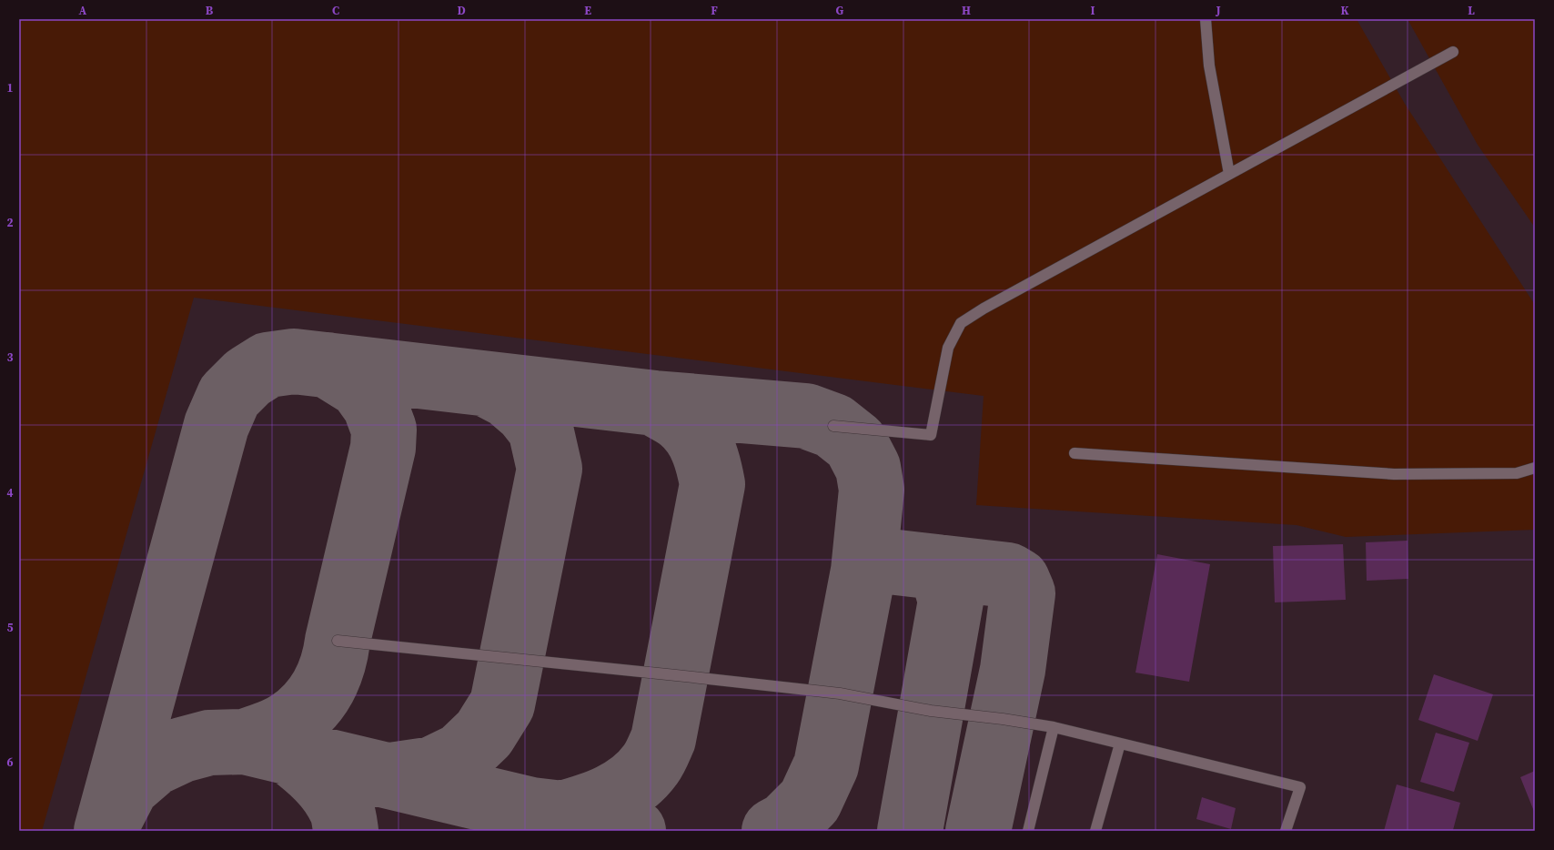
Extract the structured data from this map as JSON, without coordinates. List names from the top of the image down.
{
  "grid": {
    "columns": [
      "A",
      "B",
      "C",
      "D",
      "E",
      "F",
      "G",
      "H",
      "I",
      "J",
      "K",
      "L"
    ],
    "rows": [
      "1",
      "2",
      "3",
      "4",
      "5",
      "6"
    ]
  }
}
